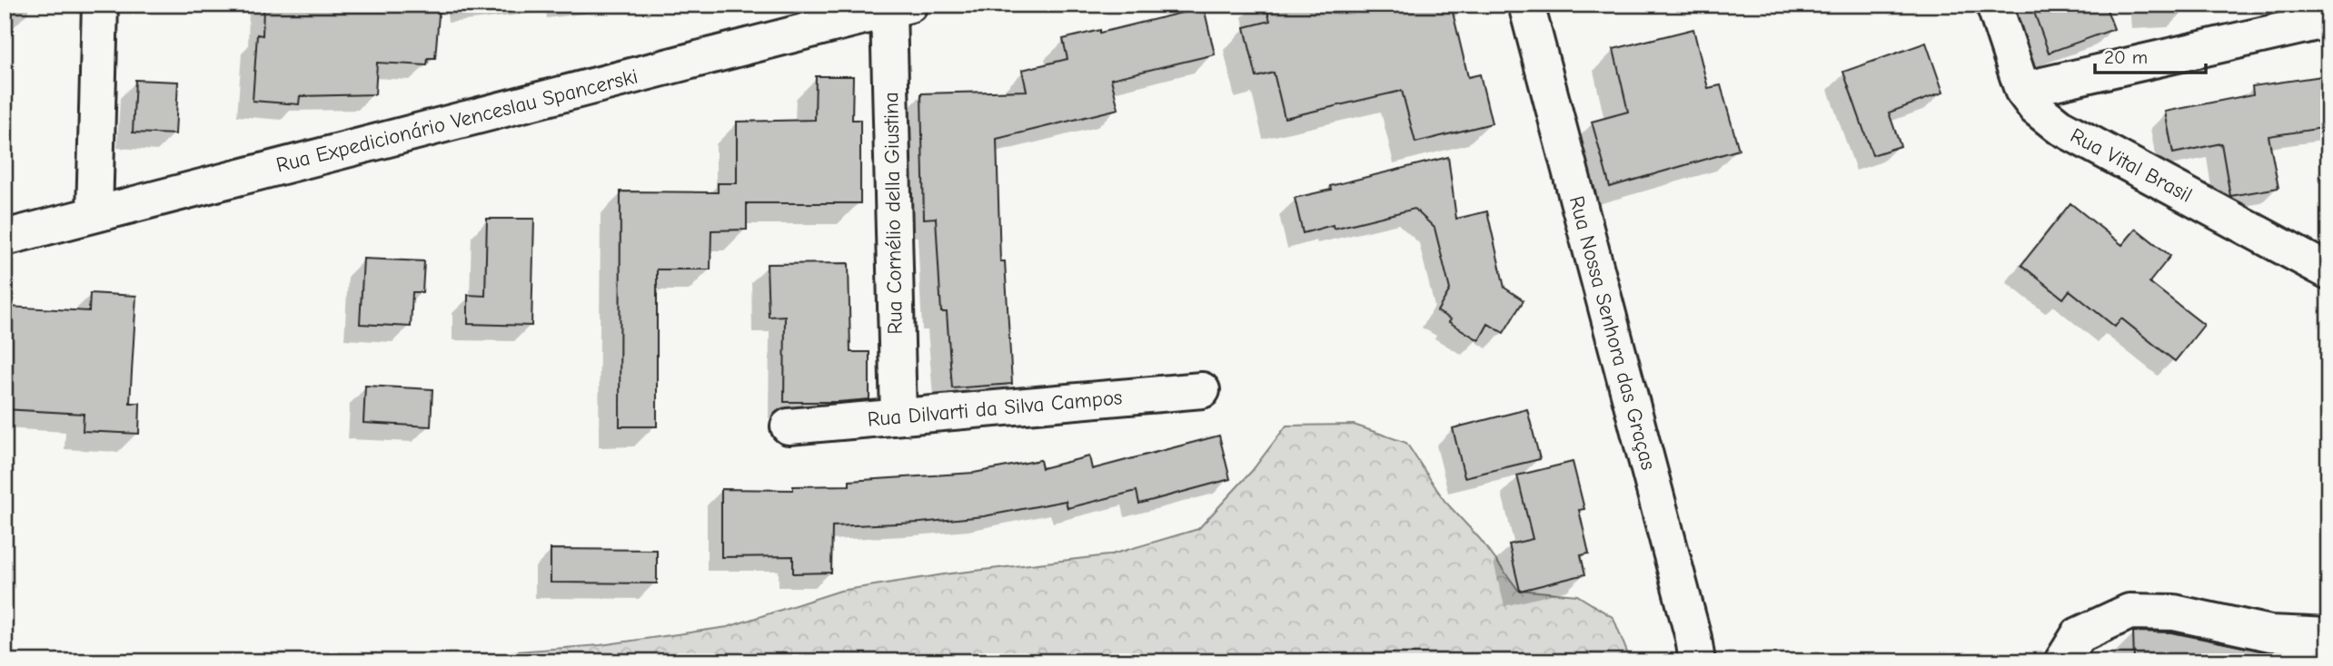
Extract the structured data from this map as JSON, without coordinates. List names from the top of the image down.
{
  "streets": {
    "street": [
      "Rua Expedicionário Venceslau Spancerski",
      "Rua Vital Brasil",
      "Rua Cornélio della Giustina",
      "Rua Nossa Senhora das Graças",
      "Rua Dilvarti da Silva Campos"
    ]
  },
  "crossings": [
    ["Rua Expedicionário Venceslau Spancerski", "Rua Cornélio della Giustina"],
    ["Rua Cornélio della Giustina", "Rua Dilvarti da Silva Campos"]
  ],
  "scale_bar": "20 m"
}
